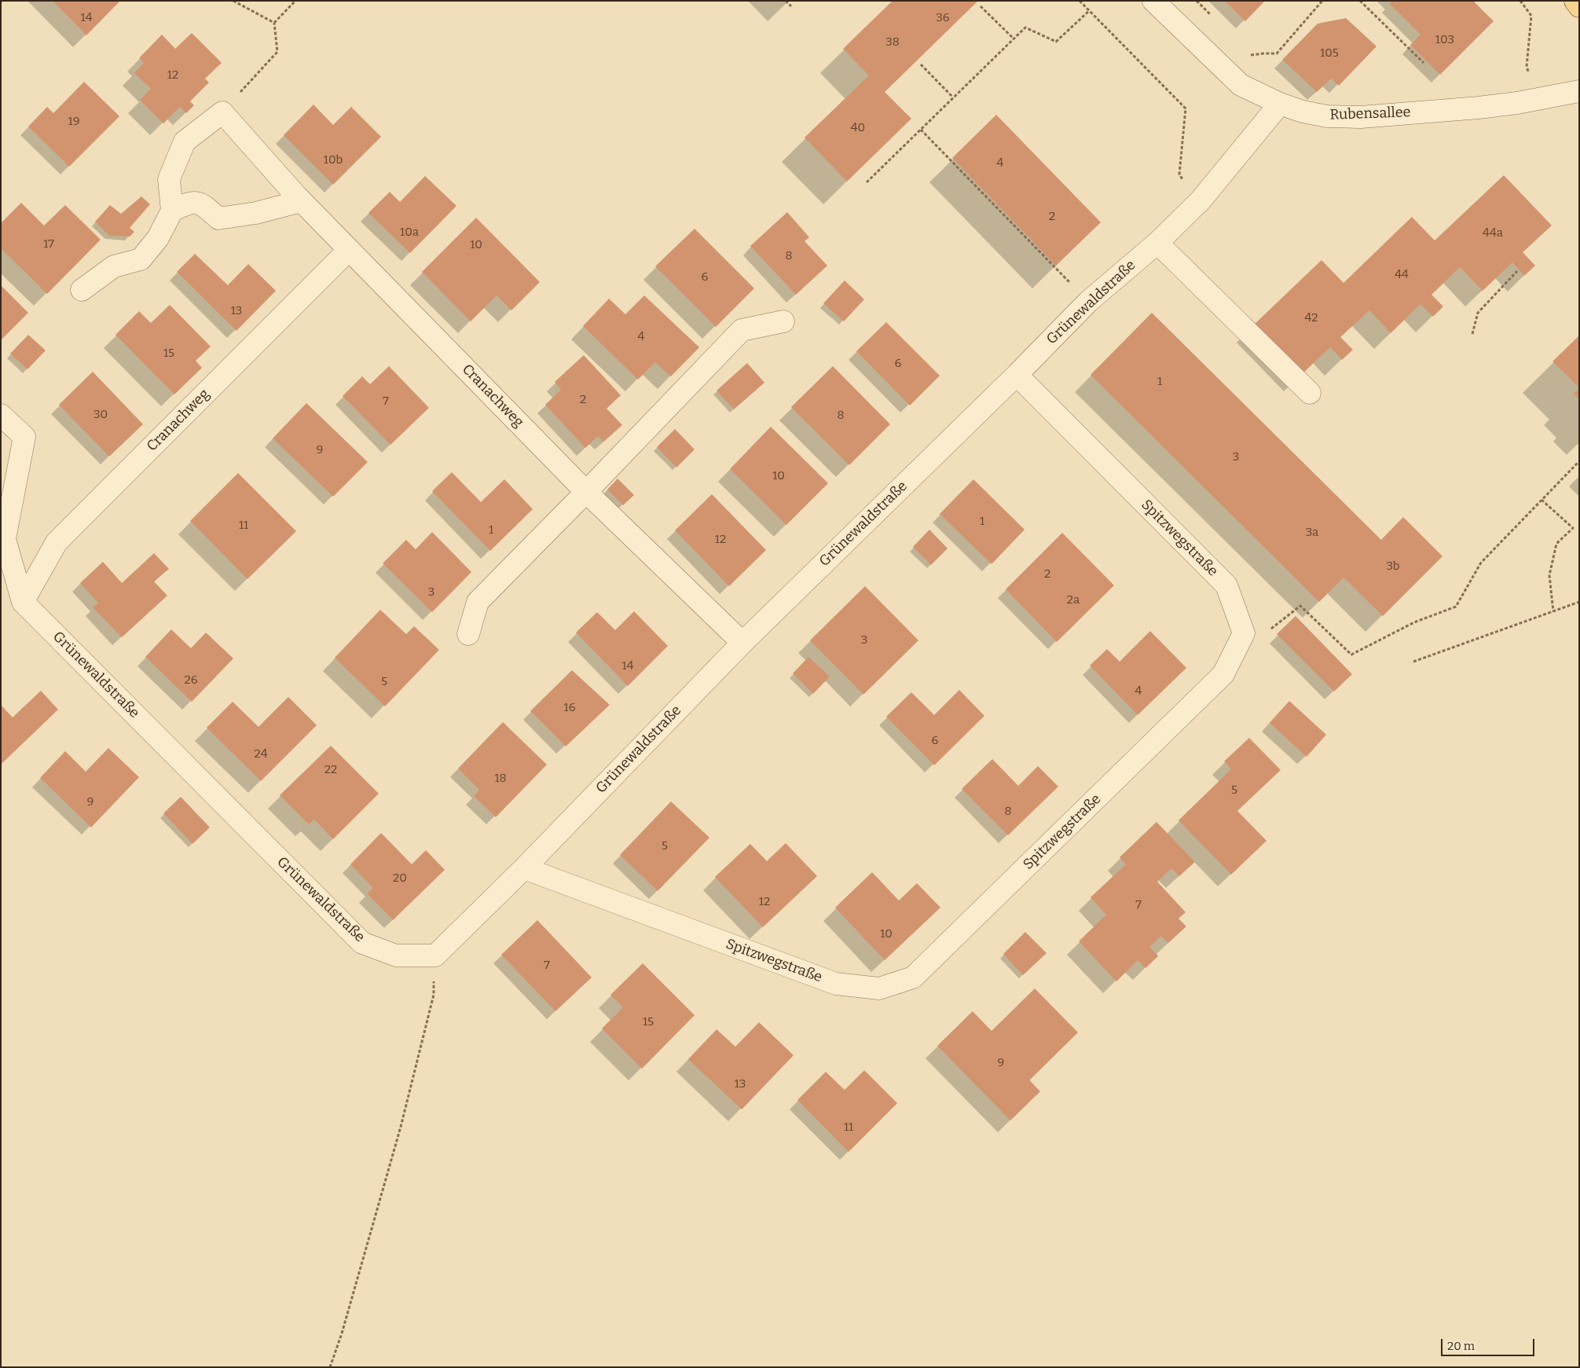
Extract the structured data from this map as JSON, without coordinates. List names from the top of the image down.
{
  "streets": {
    "street": [
      "Rubensallee",
      "Grünewaldstraße",
      "Cranachweg",
      "Spitzwegstraße"
    ]
  },
  "crossings": [
    ["Rubensallee", "Grünewaldstraße"],
    ["Grünewaldstraße", "Cranachweg"],
    ["Grünewaldstraße", "Spitzwegstraße"]
  ],
  "house_numbers": [
    "14",
    "36",
    "103",
    "38",
    "105",
    "12",
    "19",
    "40",
    "10b",
    "4",
    "2",
    "10a",
    "44a",
    "17",
    "10",
    "8",
    "44",
    "6",
    "13",
    "42",
    "4",
    "15",
    "6",
    "1",
    "2",
    "7",
    "30",
    "8",
    "9",
    "3",
    "10",
    "1",
    "11",
    "1",
    "3a",
    "12",
    "3b",
    "2",
    "3",
    "2a",
    "3",
    "14",
    "26",
    "5",
    "4",
    "16",
    "6",
    "24",
    "22",
    "18",
    "5",
    "9",
    "8",
    "5",
    "20",
    "12",
    "7",
    "10",
    "7",
    "15",
    "9",
    "13",
    "11"
  ],
  "scale_bar": "20 m"
}
